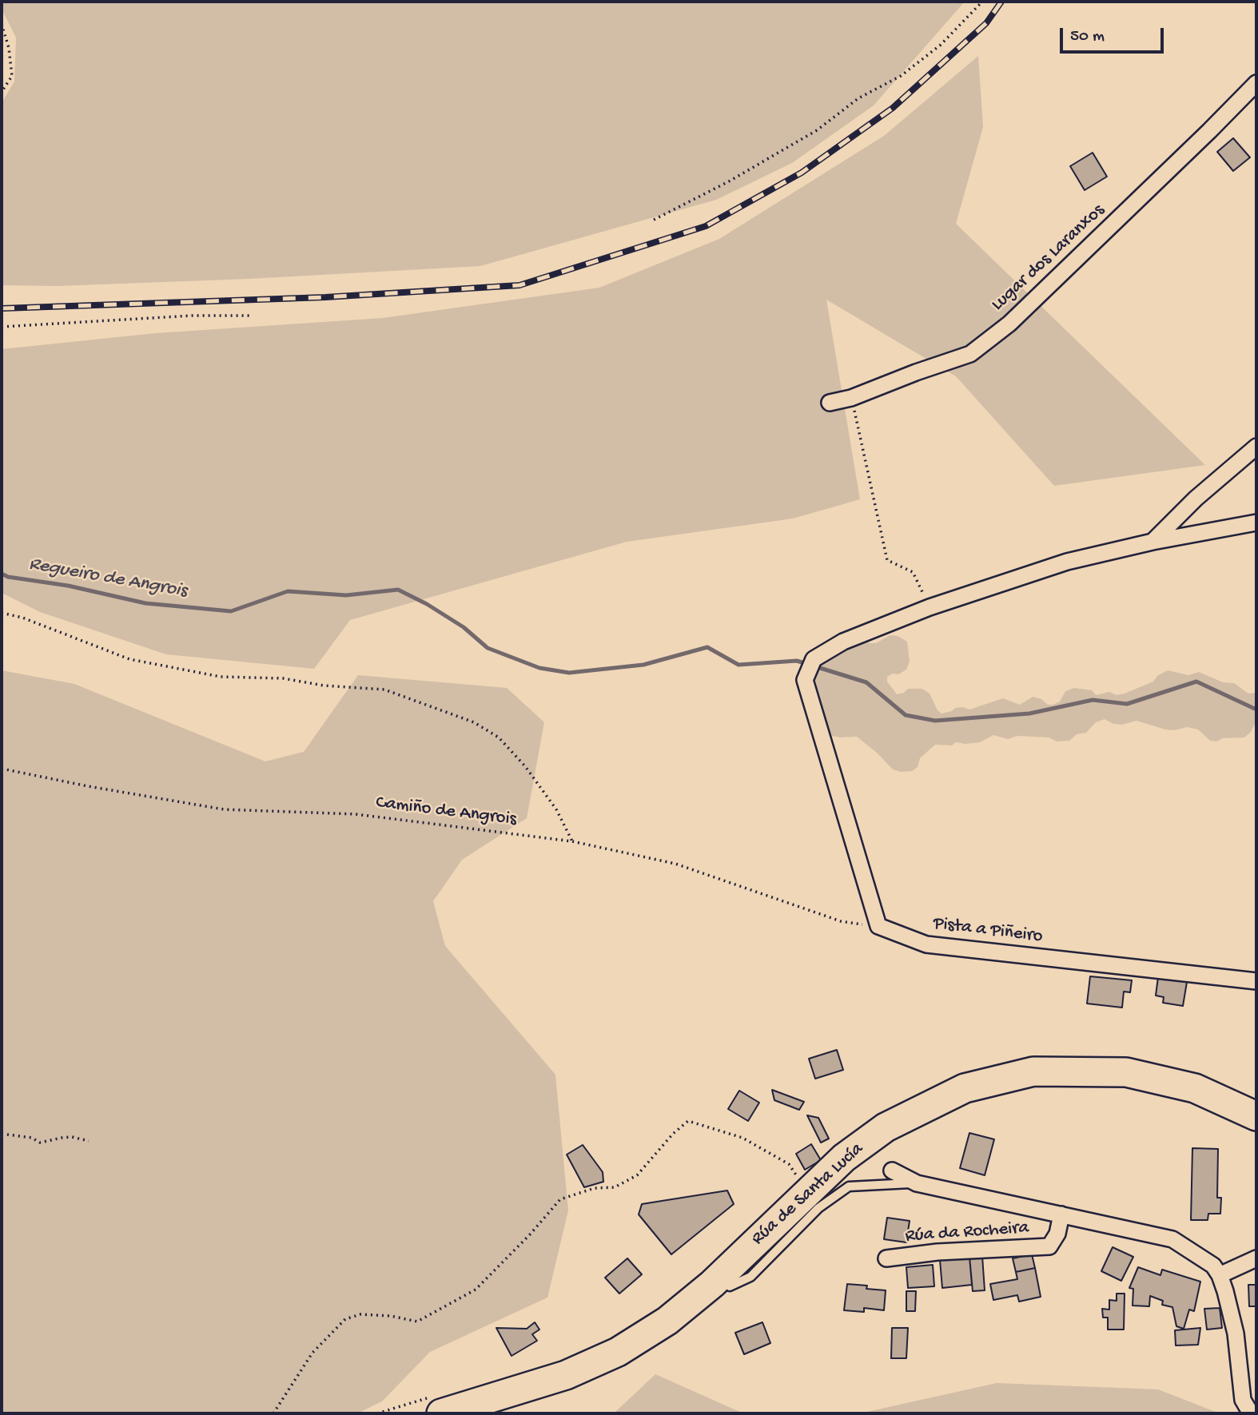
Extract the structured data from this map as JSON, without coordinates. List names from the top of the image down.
{
  "streets": {
    "highway": ["Rúa de Santa Lucía"],
    "street": ["Lugar dos Laranxos", "Pista a Piñeiro", "Rúa da Rocheira"],
    "path": ["Camiño de Angrois"]
  },
  "crossings": [
    ["Camiño de Angrois", "Pista a Piñeiro"]
  ],
  "water": ["Regueiro de Angrois"],
  "scale_bar": "50 m"
}
